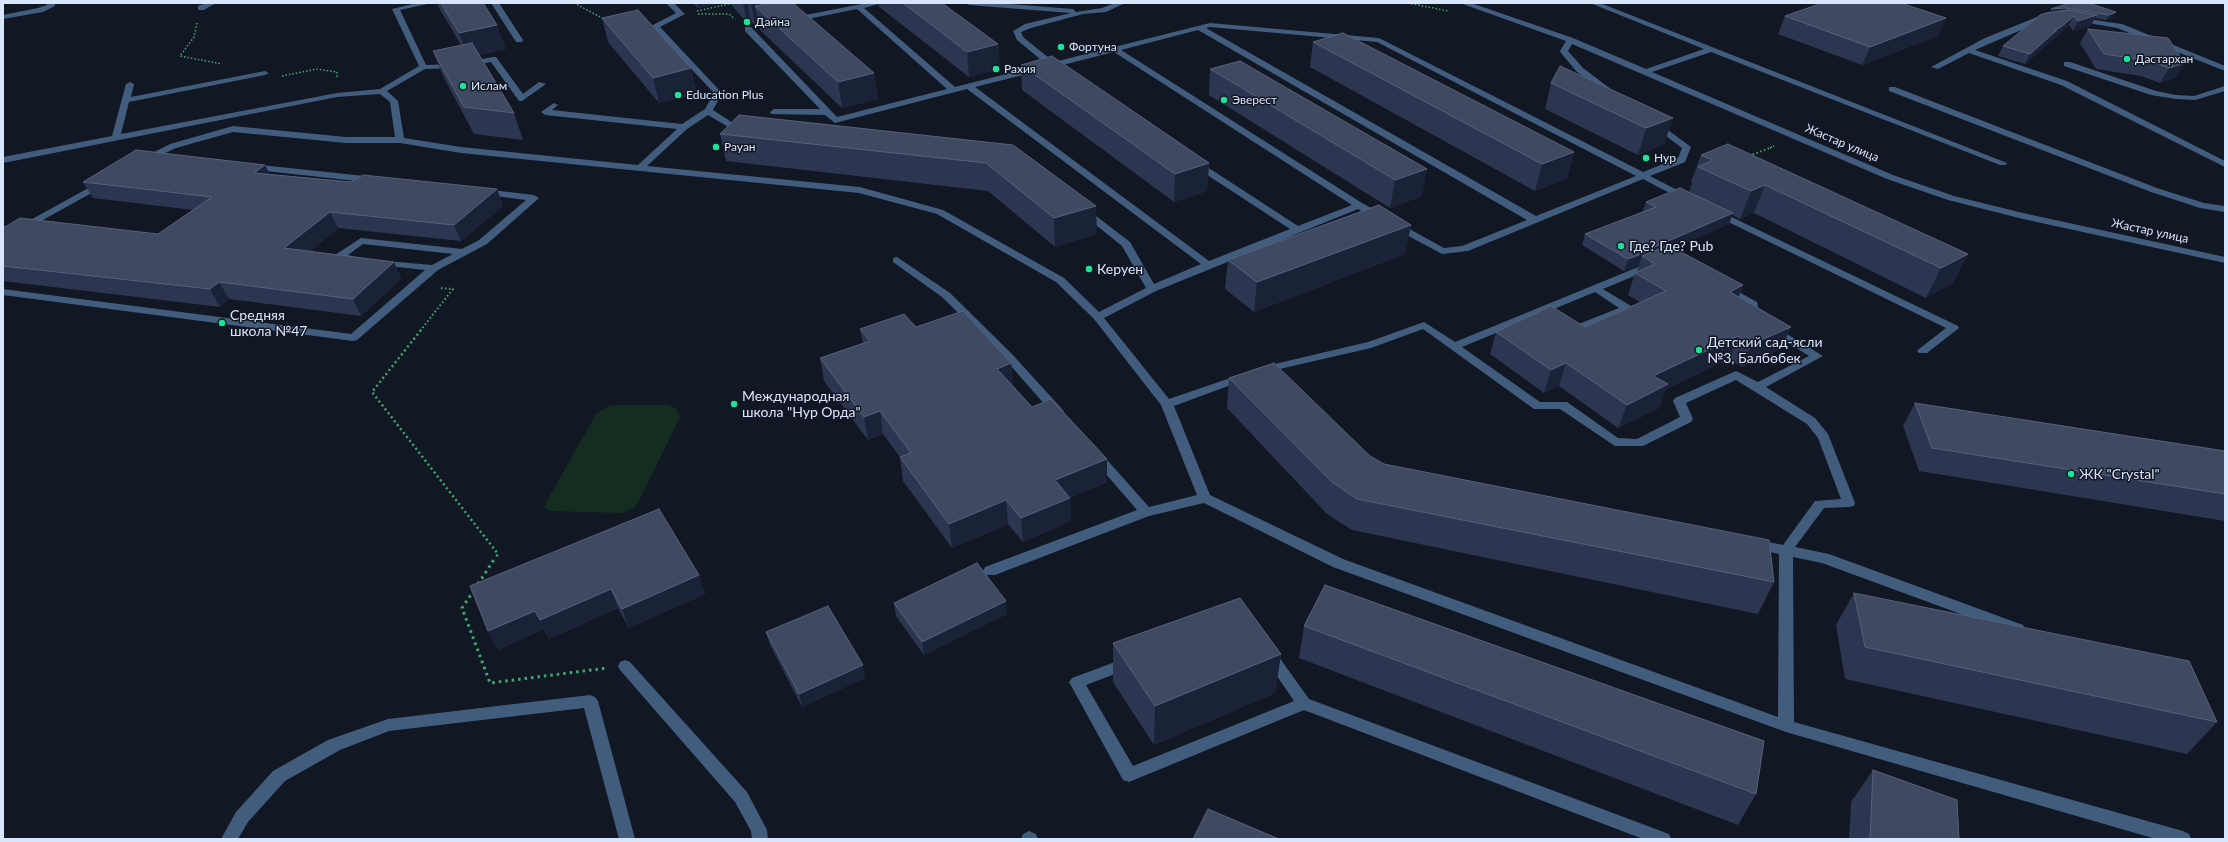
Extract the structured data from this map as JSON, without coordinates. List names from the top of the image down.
{
  "streets": {
    "street": ["Жастар улица"]
  },
  "places": [
    "Дайна",
    "Фортуна",
    "Дастархан",
    "Рахия",
    "Ислам",
    "Education Plus",
    "Эверест",
    "Рауан",
    "Нур",
    "Где? Где? Pub",
    "Керуен",
    "Средняя школа №47",
    "Детский сад-ясли №3, Балбөбек",
    "Международная школа \"Нур Орда\"",
    "ЖК \"Crystal\""
  ]
}
